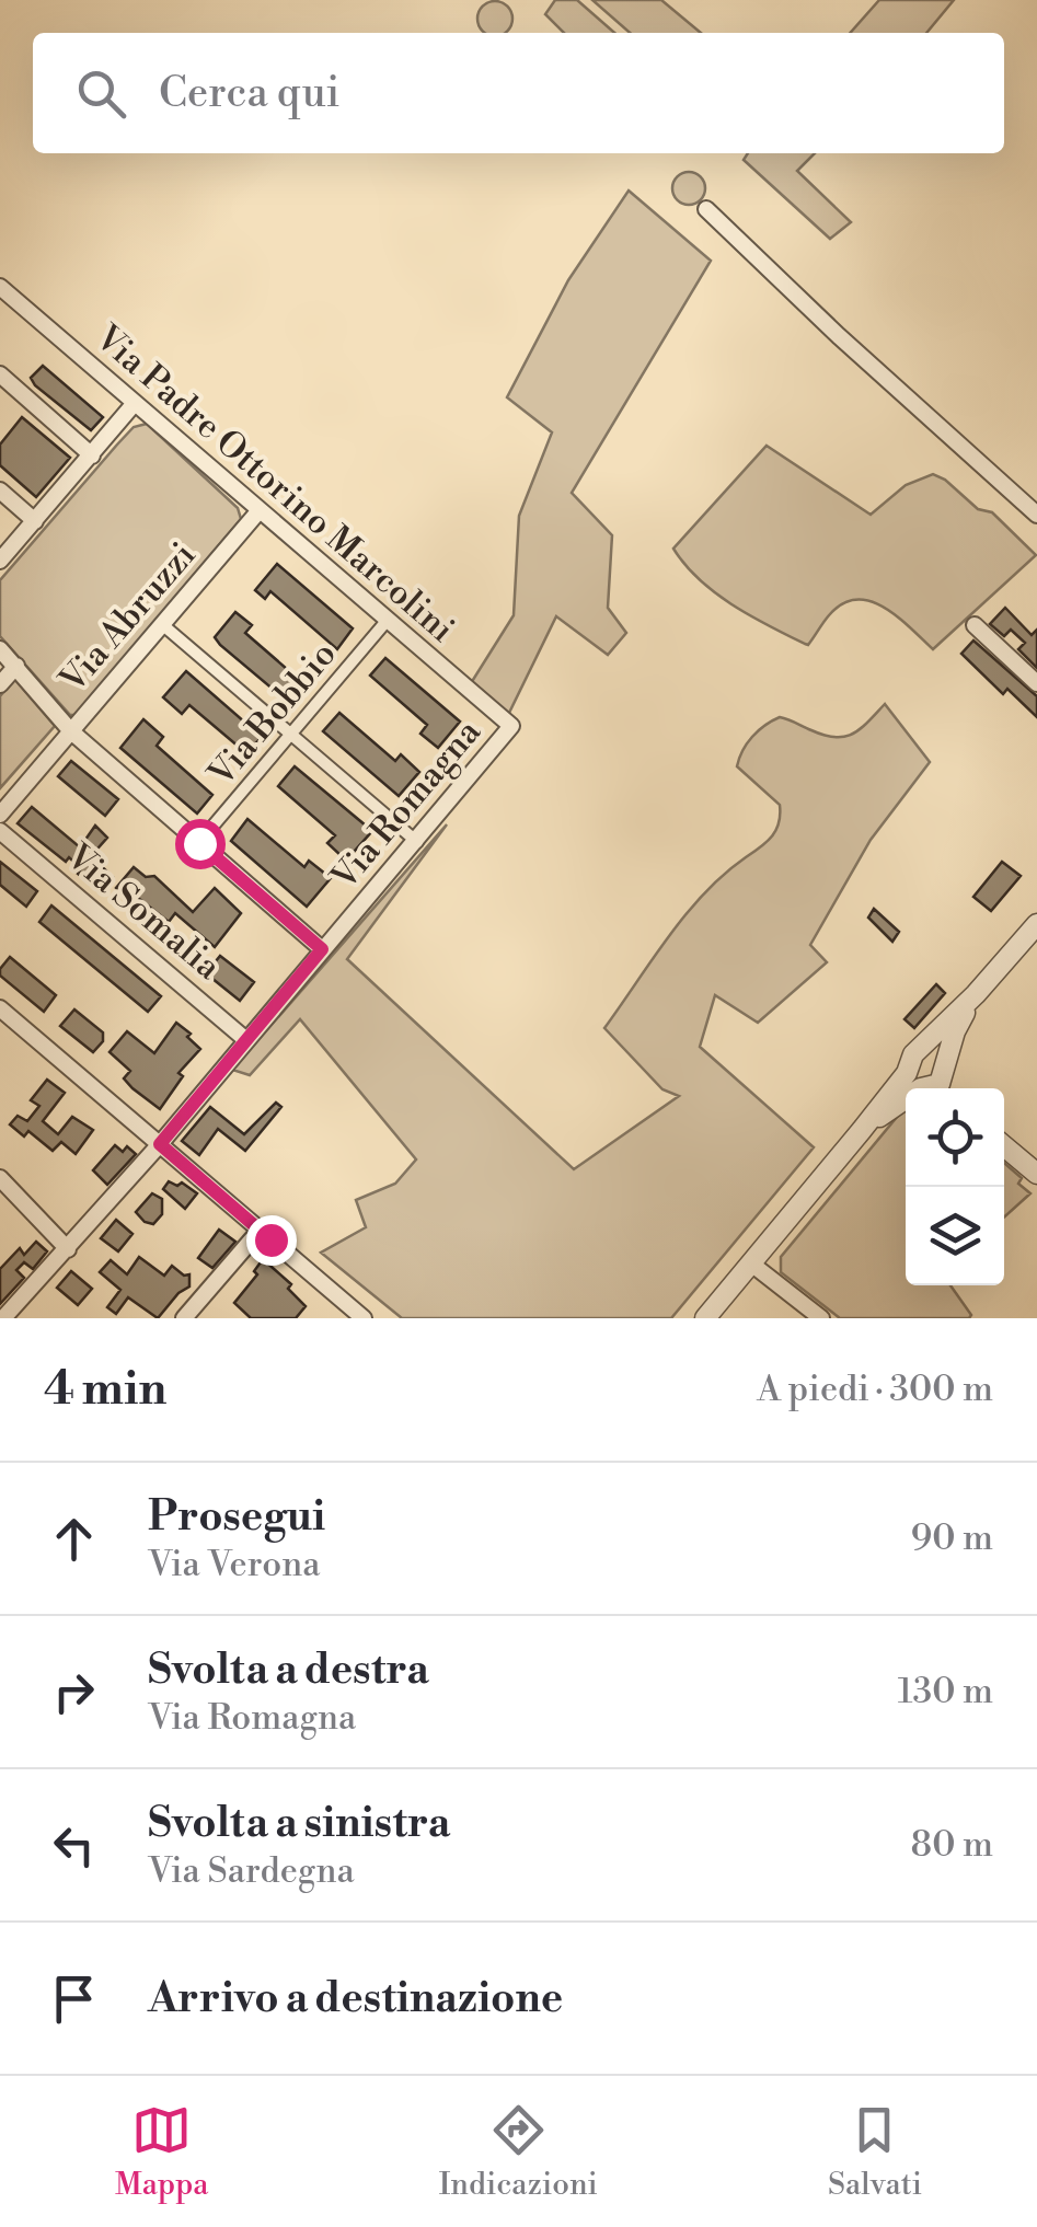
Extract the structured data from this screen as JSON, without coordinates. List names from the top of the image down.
{
  "streets": {
    "street": [
      "Via Padre Ottorino Marcolini",
      "Via Abruzzi",
      "Via Bobbio",
      "Via Romagna",
      "Via Somalia"
    ]
  },
  "crossings": [
    ["Via Padre Ottorino Marcolini", "Via Abruzzi"],
    ["Via Padre Ottorino Marcolini", "Via Bobbio"],
    ["Via Padre Ottorino Marcolini", "Via Romagna"],
    ["Via Romagna", "Via Somalia"]
  ],
  "page": {
    "search": "Cerca qui",
    "heading": ["4 min", "A piedi · 300 m"],
    "list": [
      ["Prosegui", "Via Verona", "90 m"],
      ["Svolta a destra", "Via Romagna", "130 m"],
      ["Svolta a sinistra", "Via Sardegna", "80 m"],
      "Arrivo a destinazione"
    ],
    "nav": ["Mappa", "Indicazioni", "Salvati"]
  }
}
